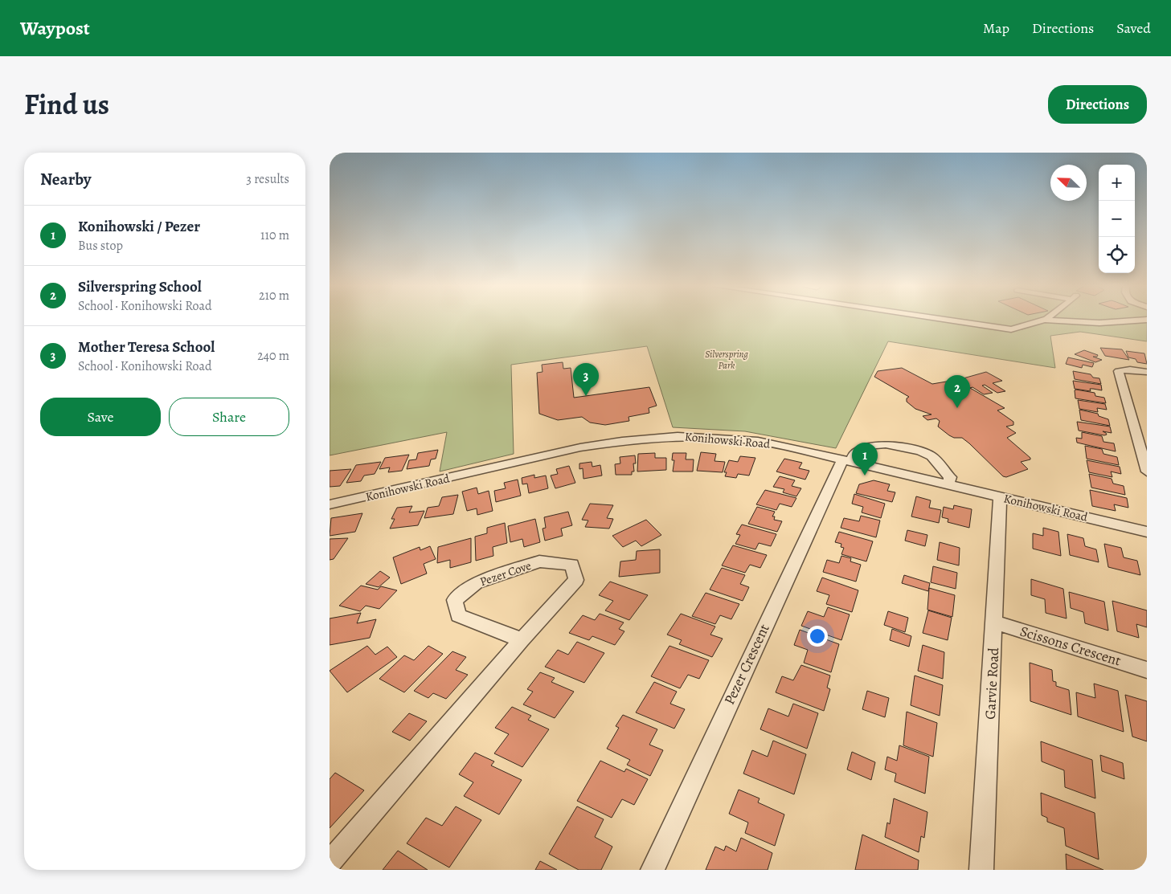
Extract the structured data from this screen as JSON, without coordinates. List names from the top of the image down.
{
  "streets": {
    "street": [
      "Konihowski Road",
      "Pezer Cove",
      "Scissons Crescent",
      "Pezer Crescent",
      "Garvie Road"
    ]
  },
  "crossings": [
    ["Konihowski Road", "Pezer Crescent"],
    ["Konihowski Road", "Garvie Road"],
    ["Scissons Crescent", "Garvie Road"]
  ],
  "parks": ["Silverspring Park"],
  "north": "top left",
  "page": {
    "header": "Waypost",
    "nav": ["Map", "Directions", "Saved"],
    "title": "Find us",
    "buttons": [
      "Directions",
      ["Save", "Share"]
    ],
    "heading": ["Nearby", "3 results"],
    "map_buttons": ["+", "−"],
    "list": [
      {
        "mark": "1",
        "name": "Konihowski / Pezer",
        "note": "Bus stop",
        "value": "110 m"
      },
      {
        "mark": "2",
        "name": "Silverspring School",
        "note": "School · Konihowski Road",
        "value": "210 m"
      },
      {
        "mark": "3",
        "name": "Mother Teresa School",
        "note": "School · Konihowski Road",
        "value": "240 m"
      }
    ],
    "pins": ["3", "2", "1"]
  }
}
